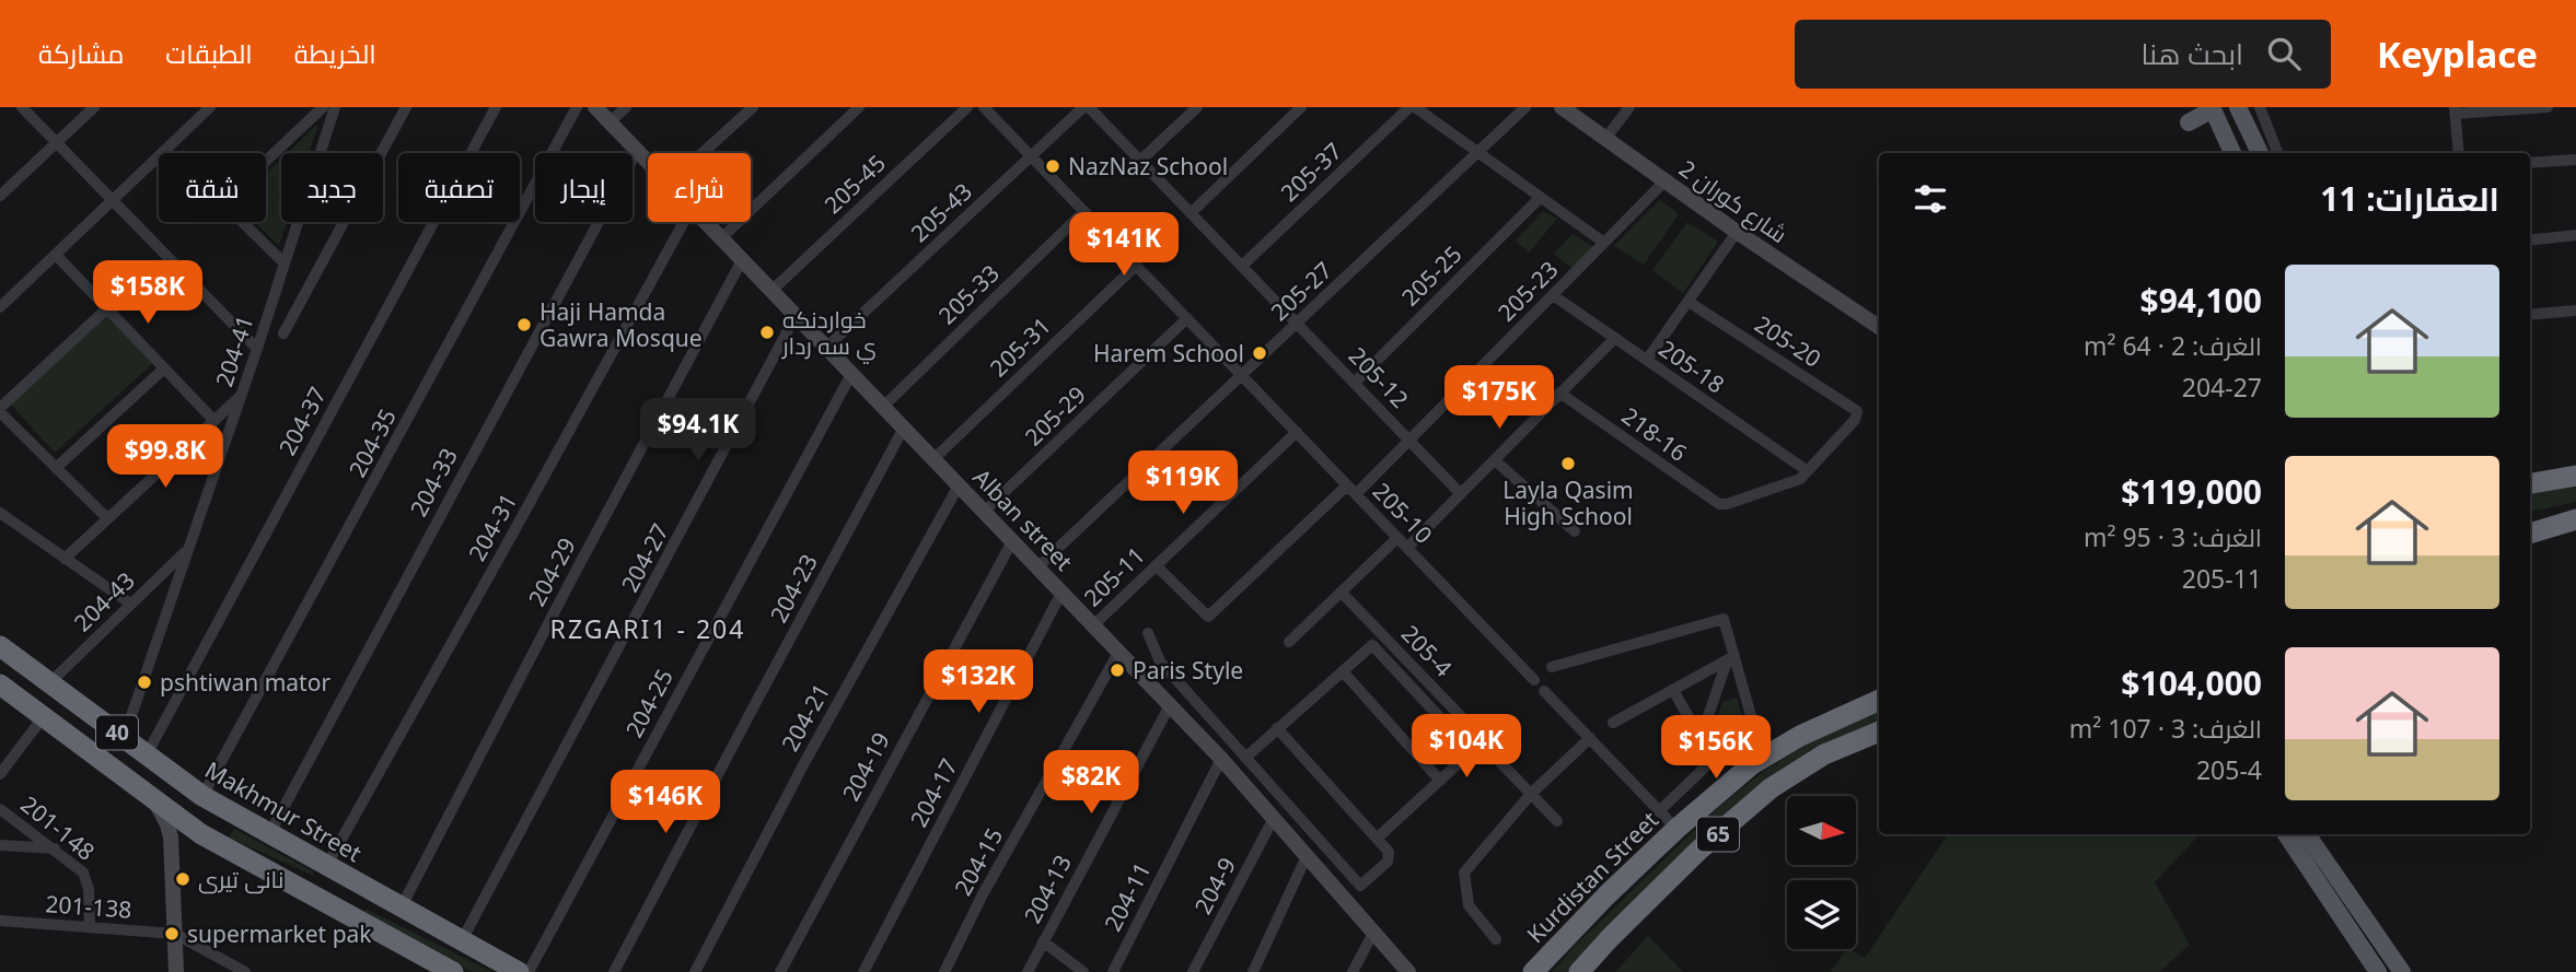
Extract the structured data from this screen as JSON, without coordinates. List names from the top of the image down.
{
  "streets": {
    "highway": [
      "40",
      "Makhmur Street",
      "65",
      "Kurdistan Street"
    ],
    "street": [
      "205-37",
      "205-45",
      "شارع كوران 2",
      "205-43",
      "205-25",
      "205-27",
      "205-23",
      "205-33",
      "205-20",
      "205-31",
      "204-41",
      "205-18",
      "205-12",
      "205-29",
      "204-37",
      "218-16",
      "204-35",
      "204-33",
      "205-10",
      "Alban street",
      "204-31",
      "204-27",
      "204-29",
      "205-11",
      "204-23",
      "204-43",
      "205-4",
      "204-25",
      "204-21",
      "204-19",
      "204-17",
      "201-148",
      "204-15",
      "204-9",
      "204-13",
      "204-11",
      "201-138"
    ]
  },
  "crossings": [
    ["205-37", "205-12"],
    ["205-45", "Alban street"],
    ["شارع كوران 2", "205-23"],
    ["205-43", "205-12"],
    ["205-43", "205-10"],
    ["205-43", "Alban street"],
    ["205-25", "205-12"],
    ["205-27", "205-12"],
    ["205-27", "205-10"],
    ["205-27", "Alban street"],
    ["205-23", "205-18"],
    ["205-23", "205-12"],
    ["205-23", "205-10"],
    ["205-23", "205-11"],
    ["205-33", "205-10"],
    ["205-33", "Alban street"],
    ["205-20", "205-18"],
    ["205-20", "218-16"],
    ["205-31", "205-10"],
    ["205-31", "Alban street"],
    ["204-41", "204-43"],
    ["204-41", "Makhmur Street"],
    ["205-18", "218-16"],
    ["205-29", "205-10"],
    ["205-29", "Alban street"],
    ["204-37", "Makhmur Street"],
    ["204-35", "Makhmur Street"],
    ["204-33", "Alban street"],
    ["204-33", "Makhmur Street"],
    ["205-10", "205-11"],
    ["Alban street", "204-27"],
    ["Alban street", "204-29"],
    ["Alban street", "205-11"],
    ["Alban street", "204-23"],
    ["Alban street", "204-25"],
    ["Alban street", "204-21"],
    ["Alban street", "204-19"],
    ["Alban street", "204-17"],
    ["Alban street", "204-15"],
    ["Alban street", "204-9"],
    ["Alban street", "204-13"],
    ["Alban street", "204-11"],
    ["204-31", "Makhmur Street"],
    ["204-27", "Makhmur Street"],
    ["204-29", "Makhmur Street"],
    ["204-43", "Makhmur Street"],
    ["201-148", "201-138"]
  ],
  "districts": ["RZGARI1 - 204"],
  "places": [
    "NazNaz School",
    "Haji Hamda Gawra Mosque",
    "خواردنكه ي سه ردار",
    "Harem School",
    "Layla Qasim High School",
    "Paris Style",
    "pshtiwan mator",
    "نانی تیری",
    "supermarket pak"
  ],
  "north": "right",
  "page": {
    "header": "Keyplace",
    "search": "ابحث هنا",
    "nav": ["الخريطة", "الطبقات", "مشاركة"],
    "chip": [
      "شراء",
      "إيجار",
      "تصفية",
      "جديد",
      "شقة"
    ],
    "heading": "العقارات: 11",
    "price": [
      "$141K",
      "$158K",
      "$175K",
      "$94.1K",
      "$99.8K",
      "$119K",
      "$132K",
      "$104K",
      "$156K",
      "$82K",
      "$146K"
    ],
    "list": [
      {
        "name": "$94,100",
        "note": "الغرف: 2 · 64 m² · 204-27"
      },
      {
        "name": "$119,000",
        "note": "الغرف: 3 · 95 m² · 205-11"
      },
      {
        "name": "$104,000",
        "note": "الغرف: 3 · 107 m² · 205-4"
      }
    ]
  }
}
